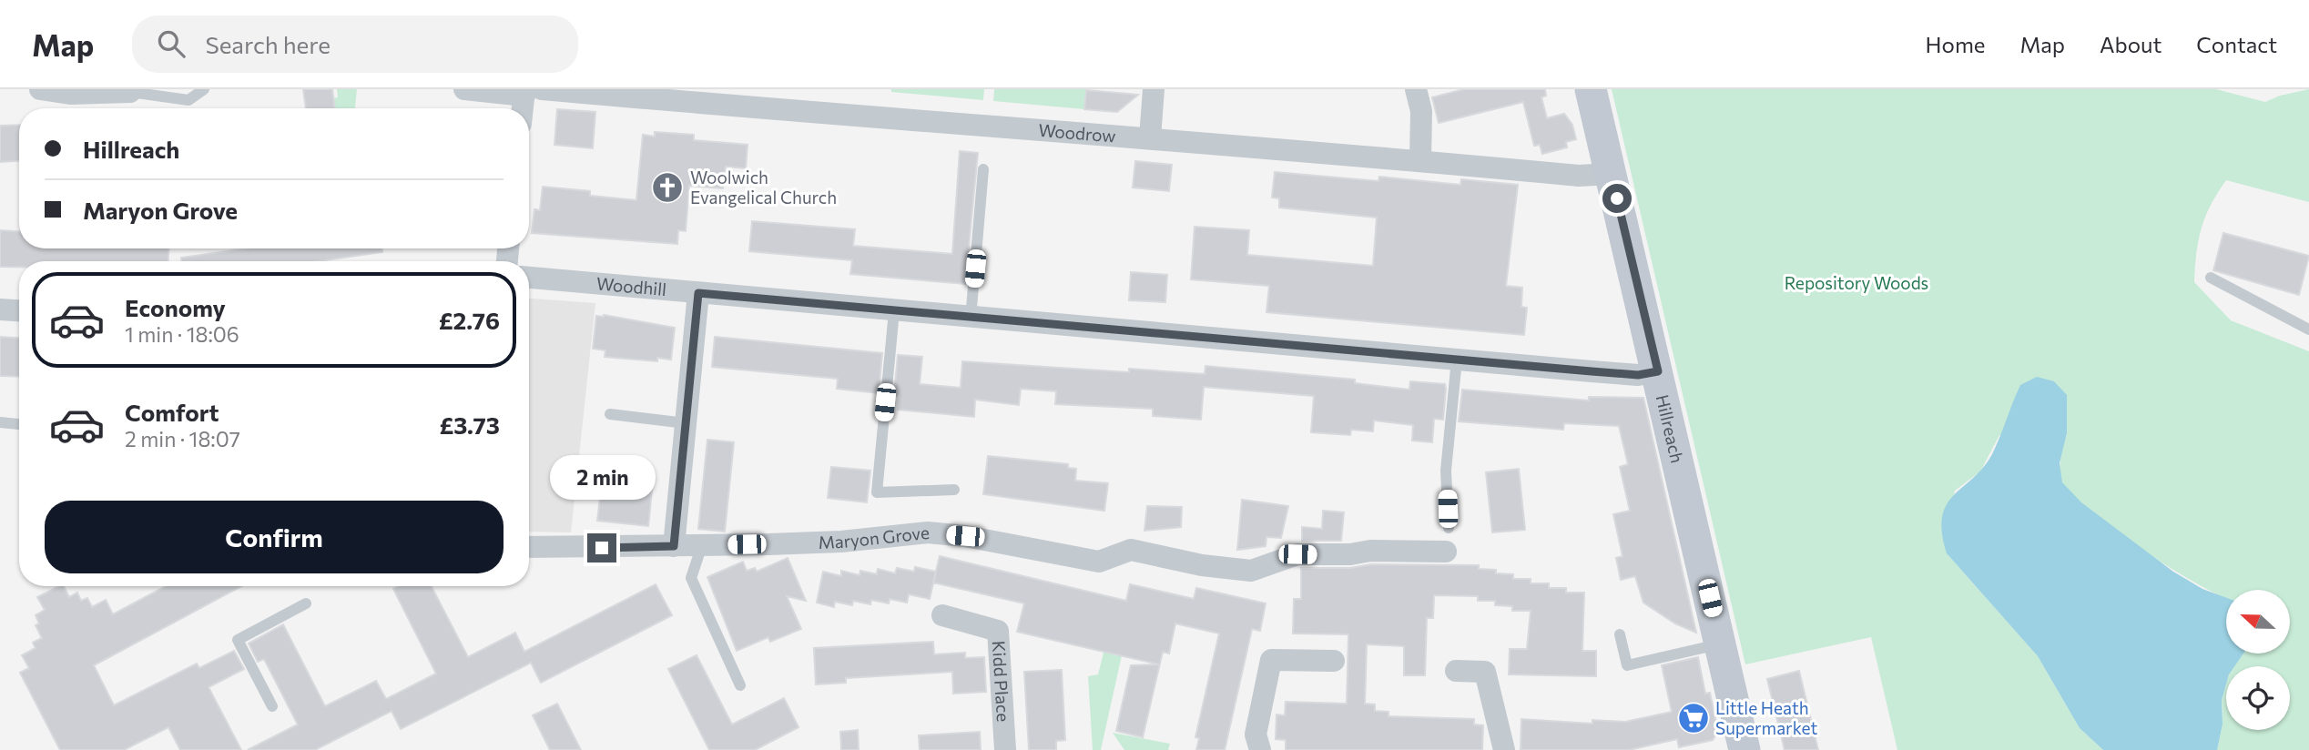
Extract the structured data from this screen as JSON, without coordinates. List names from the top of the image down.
{
  "streets": {
    "main road": ["Hillreach"],
    "street": [
      "Woodrow",
      "Woodhill",
      "Maryon Grove",
      "Kidd Place"
    ]
  },
  "crossings": [
    ["Woodrow", "Hillreach"],
    ["Woodhill", "Hillreach"]
  ],
  "parks": ["Repository Woods"],
  "places": {
    "church": ["Woolwich Evangelical Church"],
    "supermarket": ["Little Heath Supermarket"]
  },
  "north": "left",
  "page": {
    "header": "Map",
    "search": "Search here",
    "nav": [
      "Home",
      "Map",
      "About",
      "Contact"
    ],
    "banner": ["Hillreach", "Maryon Grove"],
    "list": [
      {
        "name": "Economy",
        "note": "1 min · 18:06",
        "value": "£2.76"
      },
      {
        "name": "Comfort",
        "note": "2 min · 18:07",
        "value": "£3.73"
      }
    ],
    "bubble": "2 min",
    "buttons": "Confirm"
  }
}
